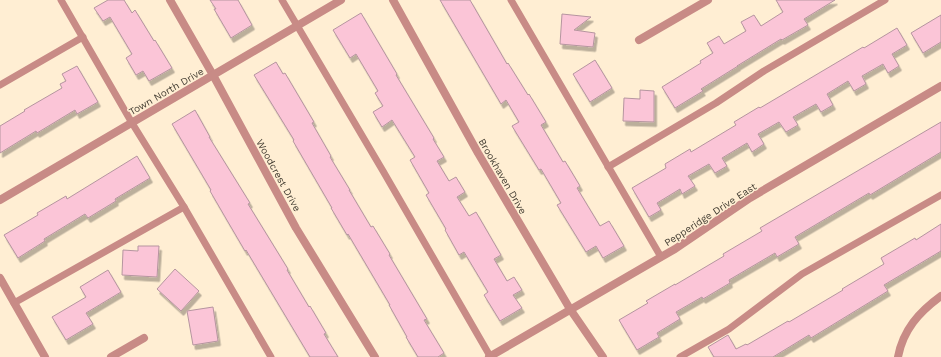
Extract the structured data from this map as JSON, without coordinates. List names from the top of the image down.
{
  "streets": {
    "street": [
      "Town North Drive",
      "Woodcrest Drive",
      "Brookhaven Drive",
      "Pepperidge Drive East"
    ]
  },
  "crossings": [
    ["Town North Drive", "Woodcrest Drive"],
    ["Brookhaven Drive", "Pepperidge Drive East"]
  ]
}
